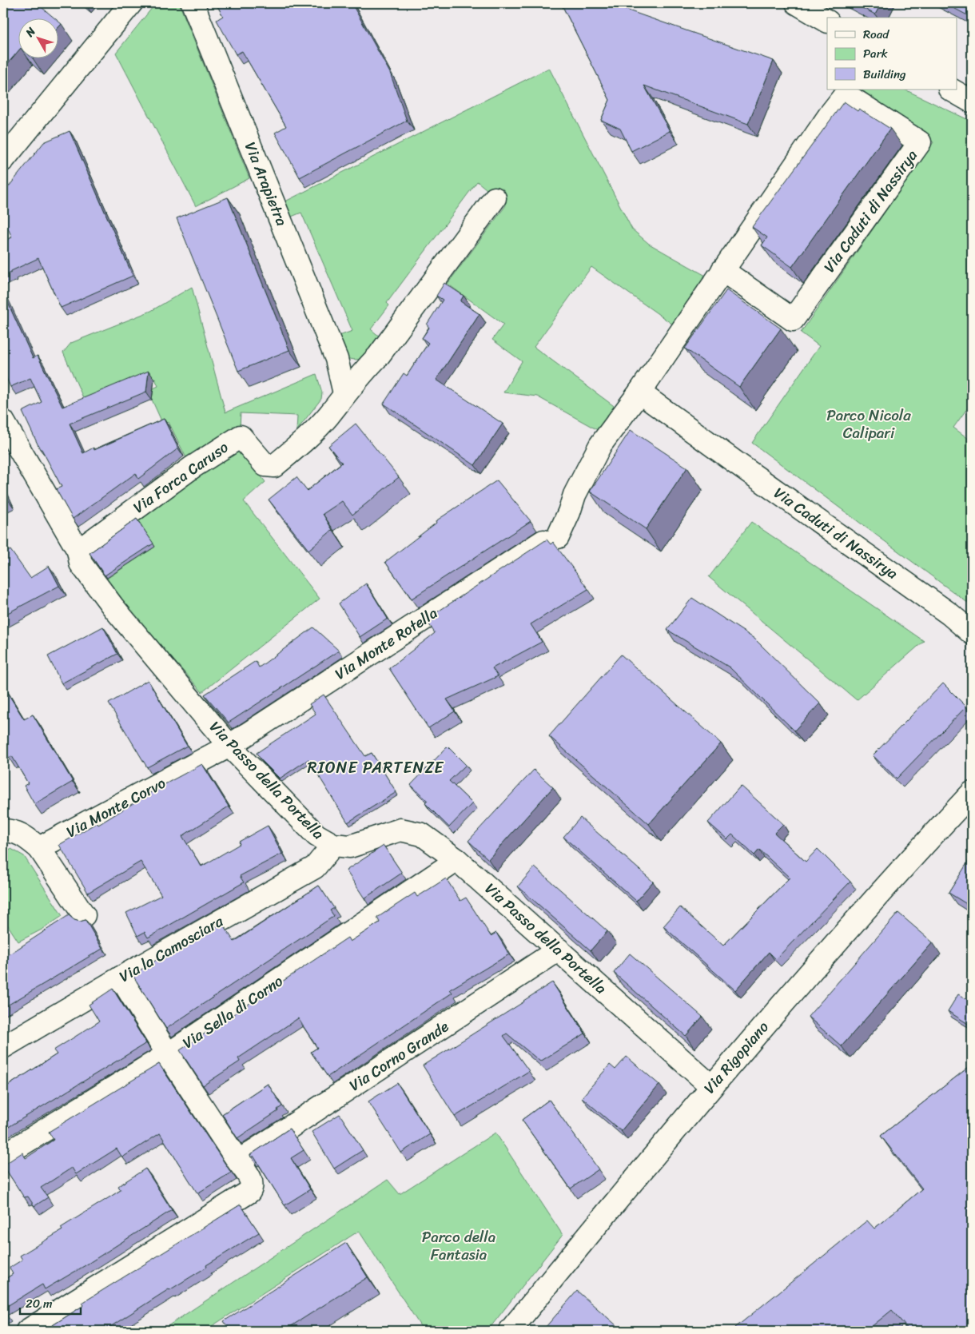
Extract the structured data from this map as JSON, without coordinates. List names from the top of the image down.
{
  "streets": {
    "street": [
      "Via Arapietra",
      "Via Caduti di Nassirya",
      "Via Forca Caruso",
      "Via Monte Rotella",
      "Via Passo della Portella",
      "Via Monte Corvo",
      "Via la Camosciara",
      "Via Sella di Corno",
      "Via Corno Grande",
      "Via Rigopiano"
    ]
  },
  "crossings": [
    ["Via Arapietra", "Via Forca Caruso"],
    ["Via Caduti di Nassirya", "Via Monte Rotella"],
    ["Via Forca Caruso", "Via Passo della Portella"],
    ["Via Monte Rotella", "Via Passo della Portella"],
    ["Via Monte Rotella", "Via Monte Corvo"],
    ["Via Passo della Portella", "Via Monte Corvo"],
    ["Via Passo della Portella", "Via la Camosciara"],
    ["Via Passo della Portella", "Via Sella di Corno"],
    ["Via Passo della Portella", "Via Corno Grande"],
    ["Via Passo della Portella", "Via Rigopiano"]
  ],
  "districts": ["RIONE PARTENZE"],
  "parks": ["Parco Nicola Calipari", "Parco della Fantasia"],
  "legend": ["Road", "Park", "Building"],
  "scale_bar": "20 m",
  "north": "top left"
}
